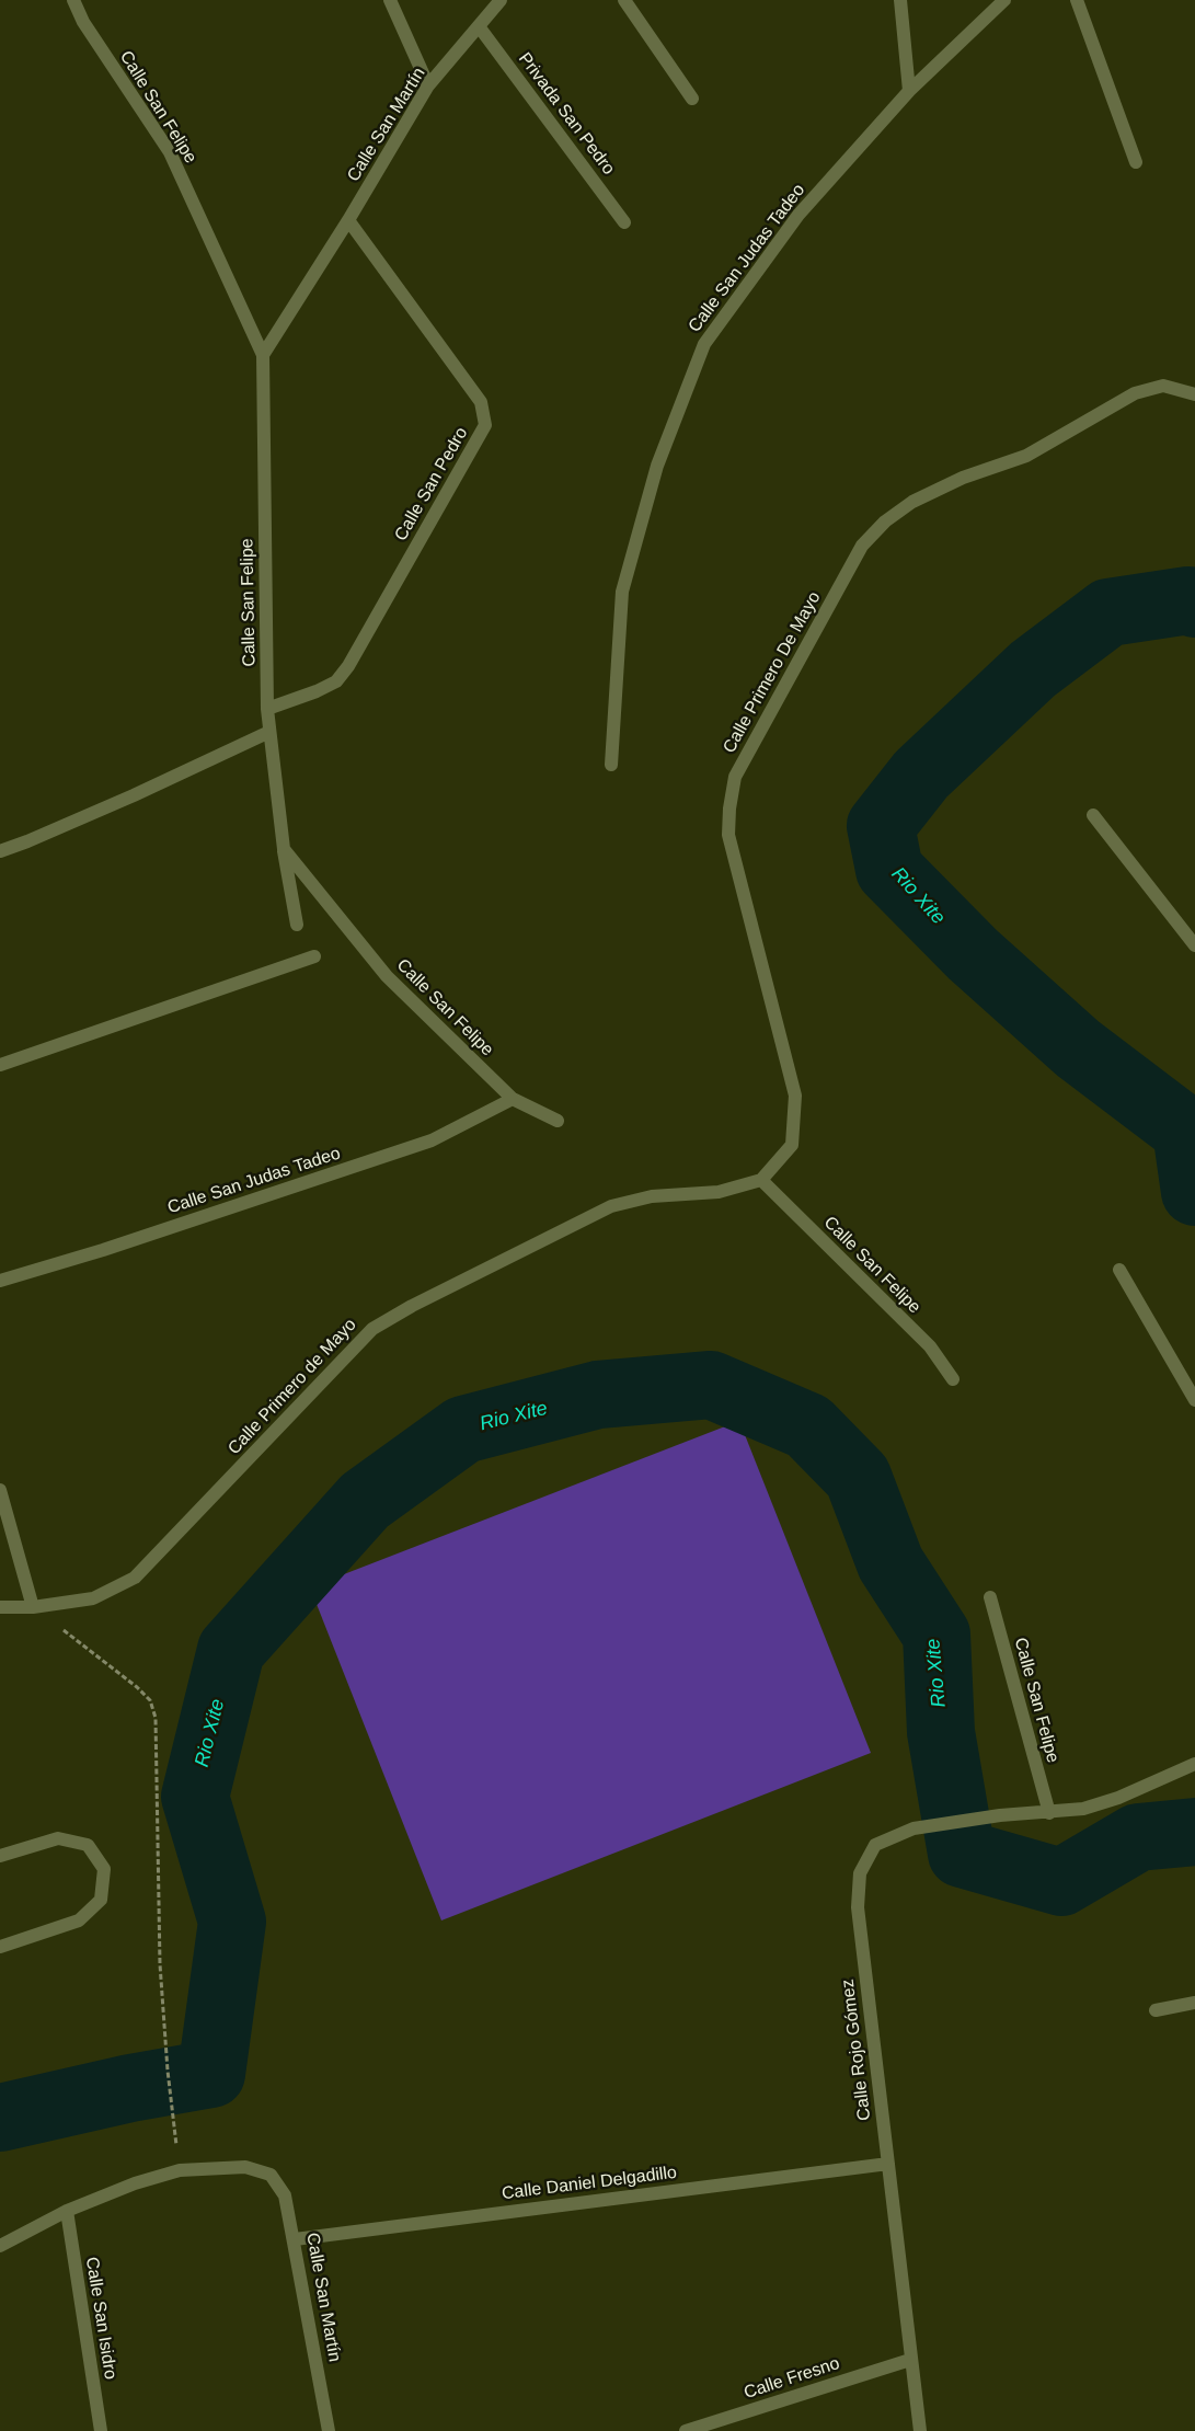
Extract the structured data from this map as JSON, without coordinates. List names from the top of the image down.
{
  "streets": {
    "street": [
      "Calle San Felipe",
      "Privada San Pedro",
      "Calle San Martín",
      "Calle San Judas Tadeo",
      "Calle San Pedro",
      "Calle Primero De Mayo",
      "Calle Primero de Mayo",
      "Calle Rojo Gómez",
      "Calle Daniel Delgadillo",
      "Calle San Isidro",
      "Calle Fresno"
    ]
  },
  "crossings": [
    ["Calle San Felipe", "Calle San Judas Tadeo"],
    ["Calle San Felipe", "Calle San Pedro"],
    ["Calle San Felipe", "Calle Primero De Mayo"],
    ["Calle San Felipe", "Calle Primero de Mayo"],
    ["Calle San Felipe", "Calle Rojo Gómez"],
    ["Privada San Pedro", "Calle San Martín"],
    ["Calle San Martín", "Calle San Pedro"],
    ["Calle San Martín", "Calle Daniel Delgadillo"],
    ["Calle San Martín", "Calle San Isidro"],
    ["Calle Primero De Mayo", "Calle Primero de Mayo"],
    ["Calle Rojo Gómez", "Calle Daniel Delgadillo"],
    ["Calle Rojo Gómez", "Calle Fresno"]
  ],
  "water": ["Rio Xite"]
}
